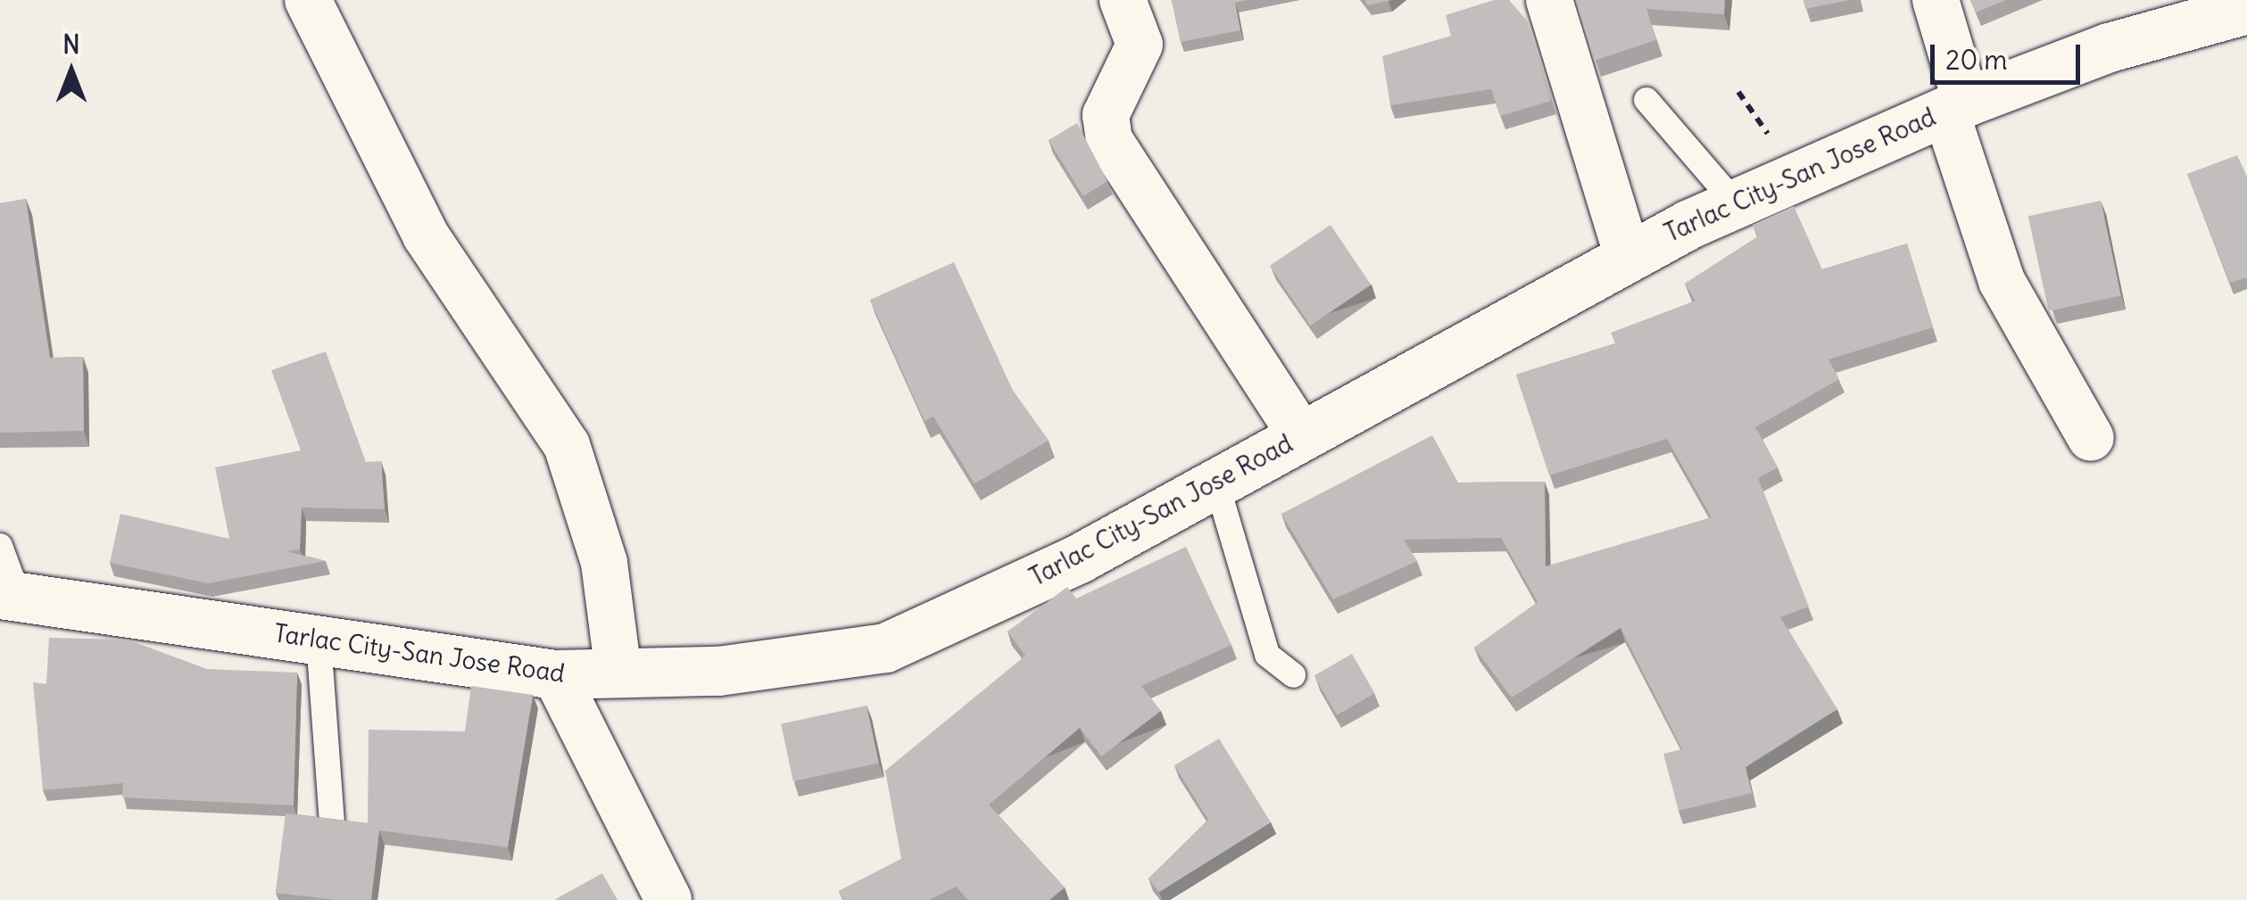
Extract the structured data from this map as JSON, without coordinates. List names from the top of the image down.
{
  "streets": {
    "main road": ["Tarlac City-San Jose Road"]
  },
  "scale_bar": "20 m",
  "north": "top"
}
